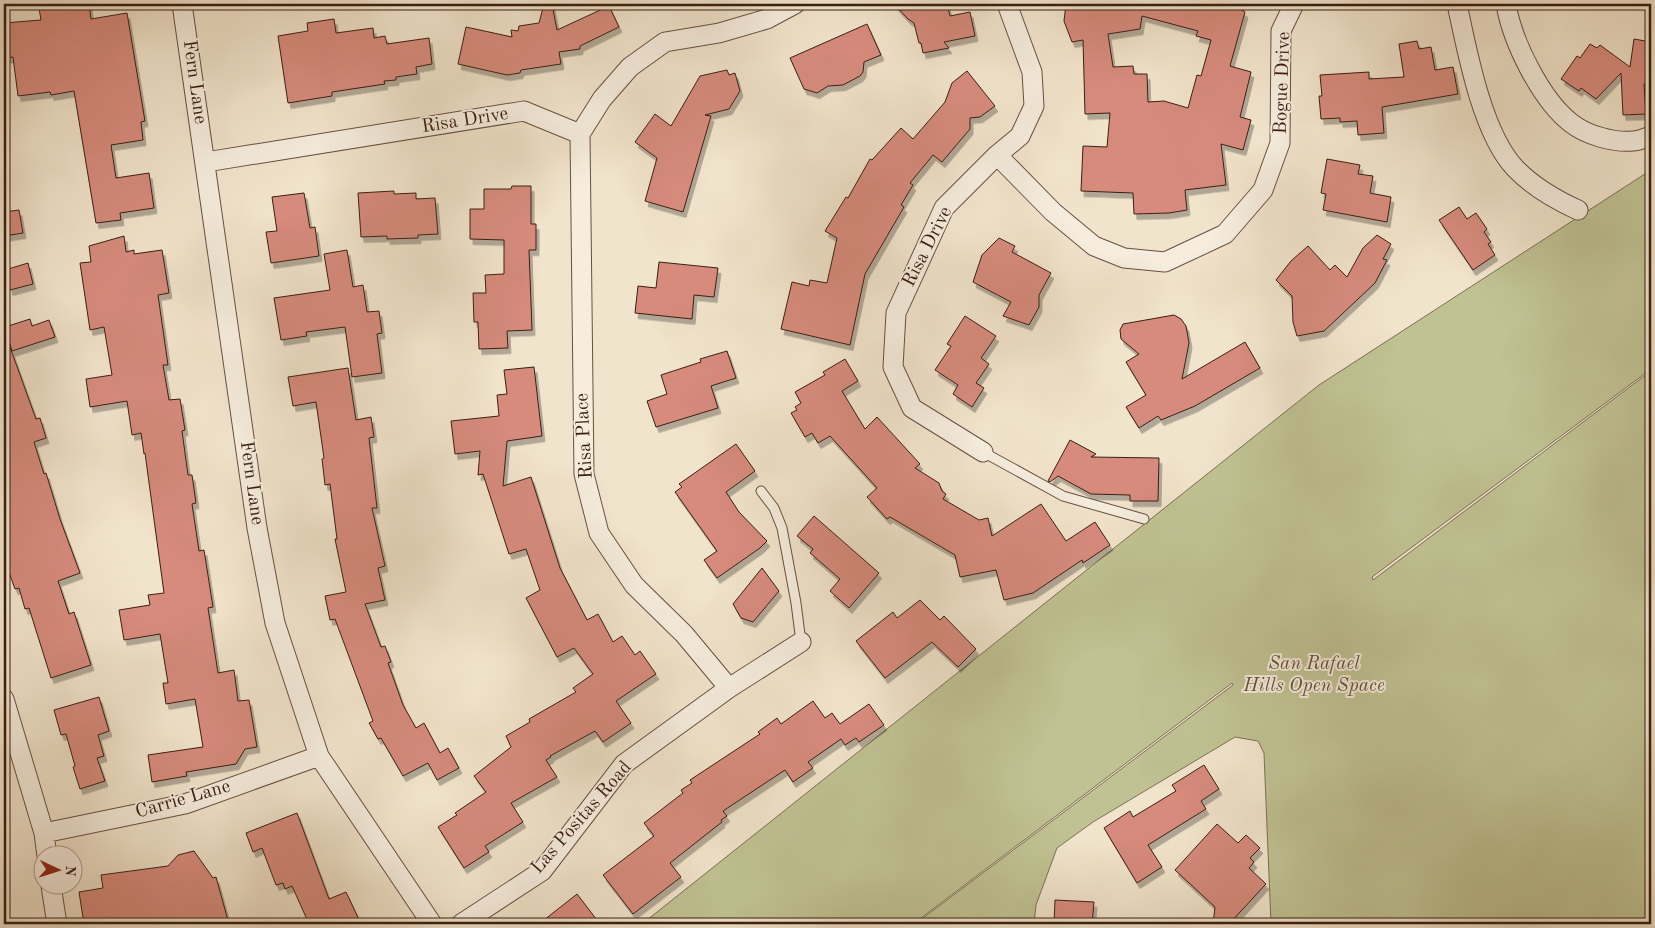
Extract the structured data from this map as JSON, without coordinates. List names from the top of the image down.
{
  "streets": {
    "street": [
      "Fern Lane",
      "Bogue Drive",
      "Risa Drive",
      "Risa Place",
      "Carrie Lane",
      "Las Positas Road"
    ]
  },
  "crossings": [
    ["Fern Lane", "Risa Drive"],
    ["Fern Lane", "Carrie Lane"],
    ["Bogue Drive", "Risa Drive"],
    ["Risa Drive", "Risa Place"],
    ["Risa Place", "Las Positas Road"]
  ],
  "parks": ["San Rafael Hills Open Space"],
  "north": "right"
}
